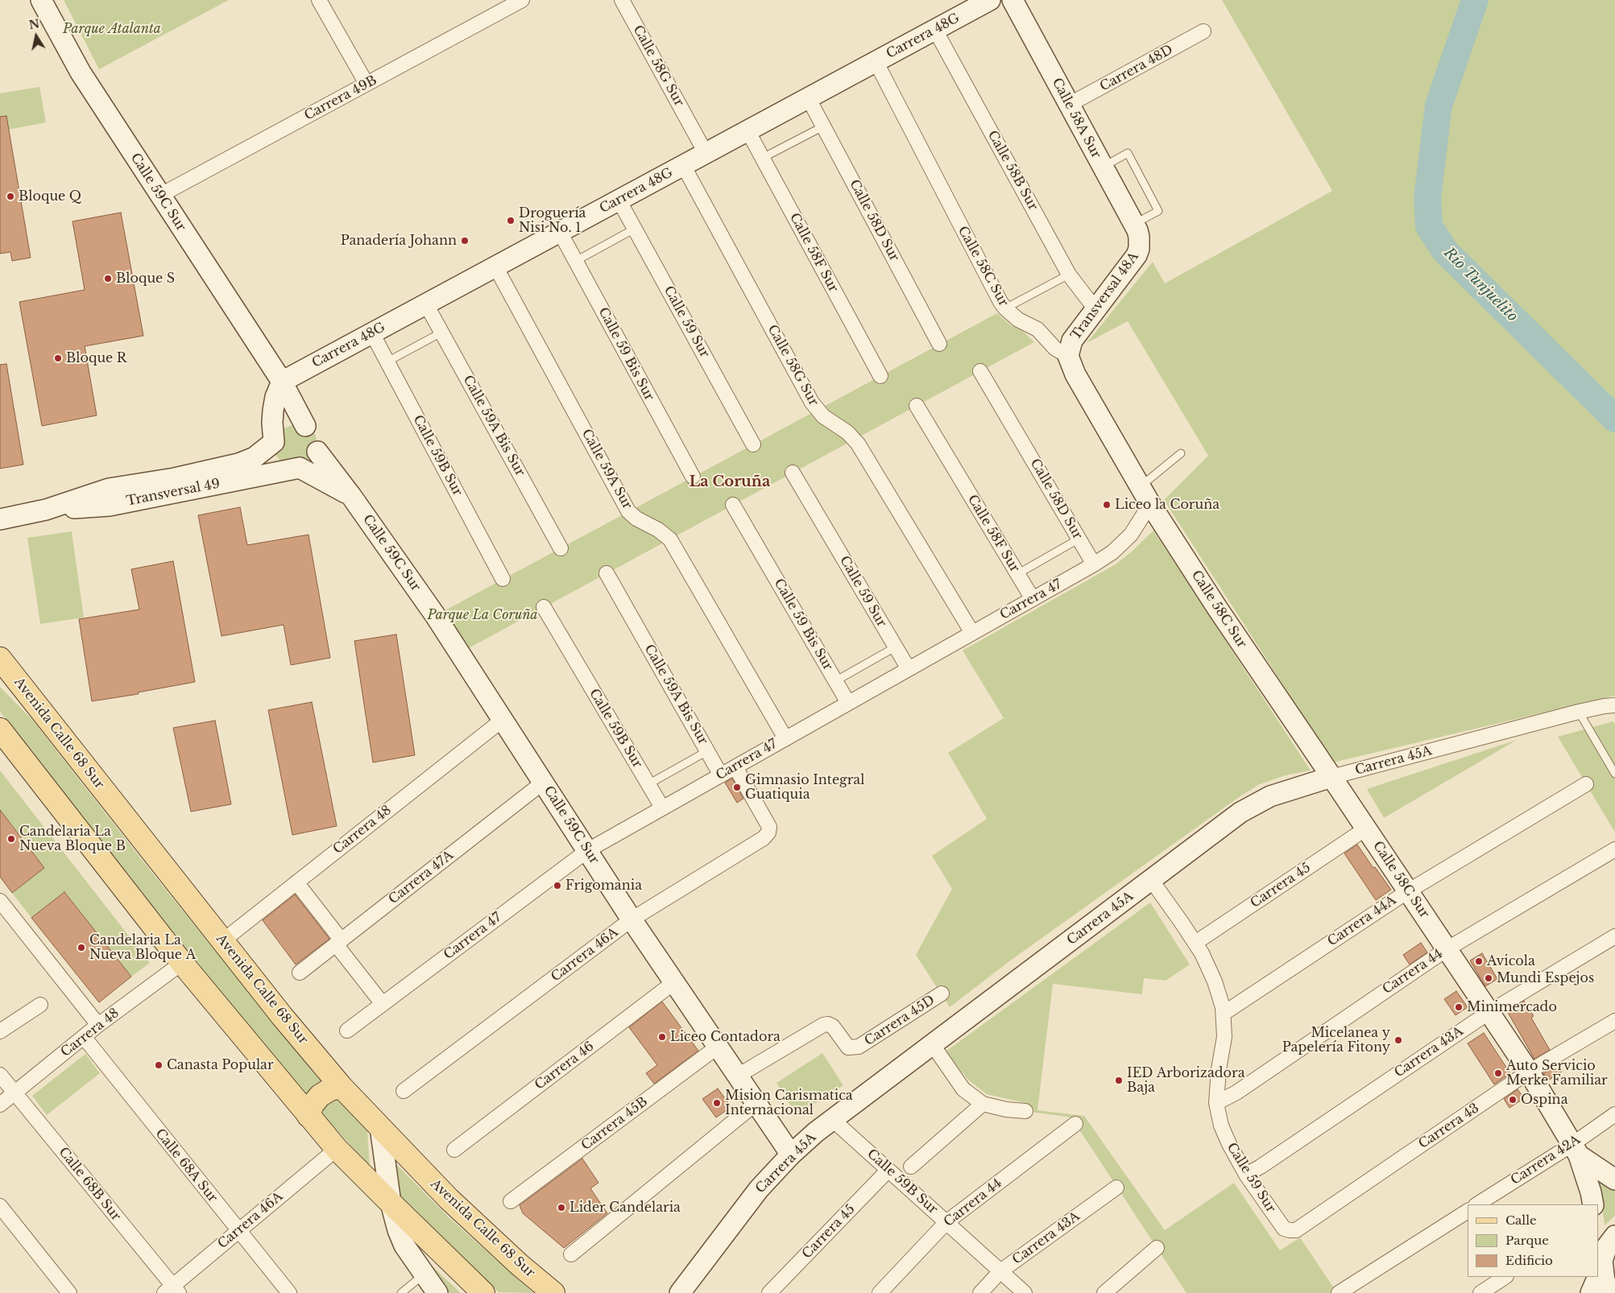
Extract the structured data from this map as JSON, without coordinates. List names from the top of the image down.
{
  "streets": {
    "main road": ["Avenida Calle 68 Sur"],
    "street": [
      "Carrera 48G",
      "Calle 58G Sur",
      "Carrera 48D",
      "Carrera 49B",
      "Calle 58A Sur",
      "Calle 58B Sur",
      "Calle 59C Sur",
      "Calle 58D Sur",
      "Calle 58F Sur",
      "Calle 58C Sur",
      "Transversal 48A",
      "Calle 59 Sur",
      "Calle 59 Bis Sur",
      "Calle 59A Bis Sur",
      "Calle 59B Sur",
      "Calle 59A Sur",
      "Transversal 49",
      "Carrera 47",
      "Carrera 45A",
      "Carrera 48",
      "Carrera 47A",
      "Carrera 45",
      "Carrera 44A",
      "Carrera 46A",
      "Carrera 44",
      "Carrera 45D",
      "Carrera 43A",
      "Carrera 46",
      "Carrera 45B",
      "Carrera 43",
      "Carrera 42A",
      "Calle 68A Sur",
      "Calle 68B Sur"
    ]
  },
  "crossings": [
    ["Carrera 48G", "Calle 58G Sur"],
    ["Carrera 48G", "Calle 58B Sur"],
    ["Carrera 48G", "Calle 59C Sur"],
    ["Carrera 48G", "Calle 58D Sur"],
    ["Carrera 48G", "Calle 58F Sur"],
    ["Carrera 48G", "Calle 58C Sur"],
    ["Carrera 48G", "Calle 59 Sur"],
    ["Carrera 48G", "Calle 59 Bis Sur"],
    ["Carrera 48G", "Calle 59A Bis Sur"],
    ["Carrera 48G", "Calle 59B Sur"],
    ["Carrera 48G", "Calle 59A Sur"],
    ["Calle 58G Sur", "Carrera 47"],
    ["Carrera 48D", "Calle 58A Sur"],
    ["Carrera 49B", "Calle 59C Sur"],
    ["Calle 58A Sur", "Transversal 48A"],
    ["Calle 58B Sur", "Transversal 48A"],
    ["Calle 59C Sur", "Transversal 49"],
    ["Calle 59C Sur", "Carrera 47"],
    ["Calle 59C Sur", "Carrera 45A"],
    ["Calle 59C Sur", "Carrera 48"],
    ["Calle 59C Sur", "Carrera 47A"],
    ["Calle 59C Sur", "Carrera 46A"],
    ["Calle 59C Sur", "Carrera 45D"],
    ["Calle 59C Sur", "Carrera 46"],
    ["Calle 59C Sur", "Carrera 45B"],
    ["Calle 58D Sur", "Carrera 47"],
    ["Calle 58F Sur", "Carrera 47"],
    ["Calle 58C Sur", "Transversal 48A"],
    ["Calle 58C Sur", "Carrera 47"],
    ["Calle 58C Sur", "Carrera 45A"],
    ["Calle 58C Sur", "Carrera 45"],
    ["Calle 58C Sur", "Carrera 44A"],
    ["Calle 58C Sur", "Carrera 44"],
    ["Calle 58C Sur", "Carrera 43A"],
    ["Calle 58C Sur", "Carrera 43"],
    ["Calle 58C Sur", "Carrera 42A"],
    ["Calle 59 Sur", "Carrera 47"],
    ["Calle 59 Sur", "Carrera 45A"],
    ["Calle 59 Sur", "Carrera 45"],
    ["Calle 59 Sur", "Carrera 44A"],
    ["Calle 59 Sur", "Carrera 44"],
    ["Calle 59 Sur", "Carrera 43A"],
    ["Calle 59 Sur", "Carrera 43"],
    ["Calle 59 Bis Sur", "Carrera 47"],
    ["Calle 59A Bis Sur", "Carrera 47"],
    ["Calle 59B Sur", "Carrera 47"],
    ["Calle 59B Sur", "Carrera 45A"],
    ["Calle 59B Sur", "Carrera 45"],
    ["Calle 59B Sur", "Carrera 44"],
    ["Calle 59B Sur", "Carrera 43A"],
    ["Calle 59A Sur", "Carrera 47"],
    ["Carrera 47", "Carrera 46A"],
    ["Avenida Calle 68 Sur", "Carrera 48"],
    ["Carrera 48", "Calle 68A Sur"],
    ["Carrera 48", "Calle 68B Sur"],
    ["Carrera 46A", "Calle 68A Sur"],
    ["Carrera 46A", "Calle 68B Sur"]
  ],
  "districts": ["La Coruña"],
  "water": ["Río Tunjuelito"],
  "parks": ["Parque Atalanta", "Parque La Coruña"],
  "places": [
    "Bloque Q",
    "Droguería Nisi No. 1",
    "Panadería Johann",
    "Bloque S",
    "Bloque R",
    "Liceo la Coruña",
    "Gimnasio Integral Guatiquia",
    "Candelaria La Nueva Bloque B",
    "Frigomania",
    "Candelaria La Nueva Bloque A",
    "Avicola",
    "Mundi Espejos",
    "Minimercado",
    "Liceo Contadora",
    "Micelanea y Papelería Fitony",
    "Canasta Popular",
    "Auto Servicio Merke Familiar",
    "IED Arborizadora Baja",
    "Ospina",
    "Mision Carismatica Internacional",
    "Lider Candelaria"
  ],
  "legend": ["Calle", "Parque", "Edificio"],
  "north": "top"
}
